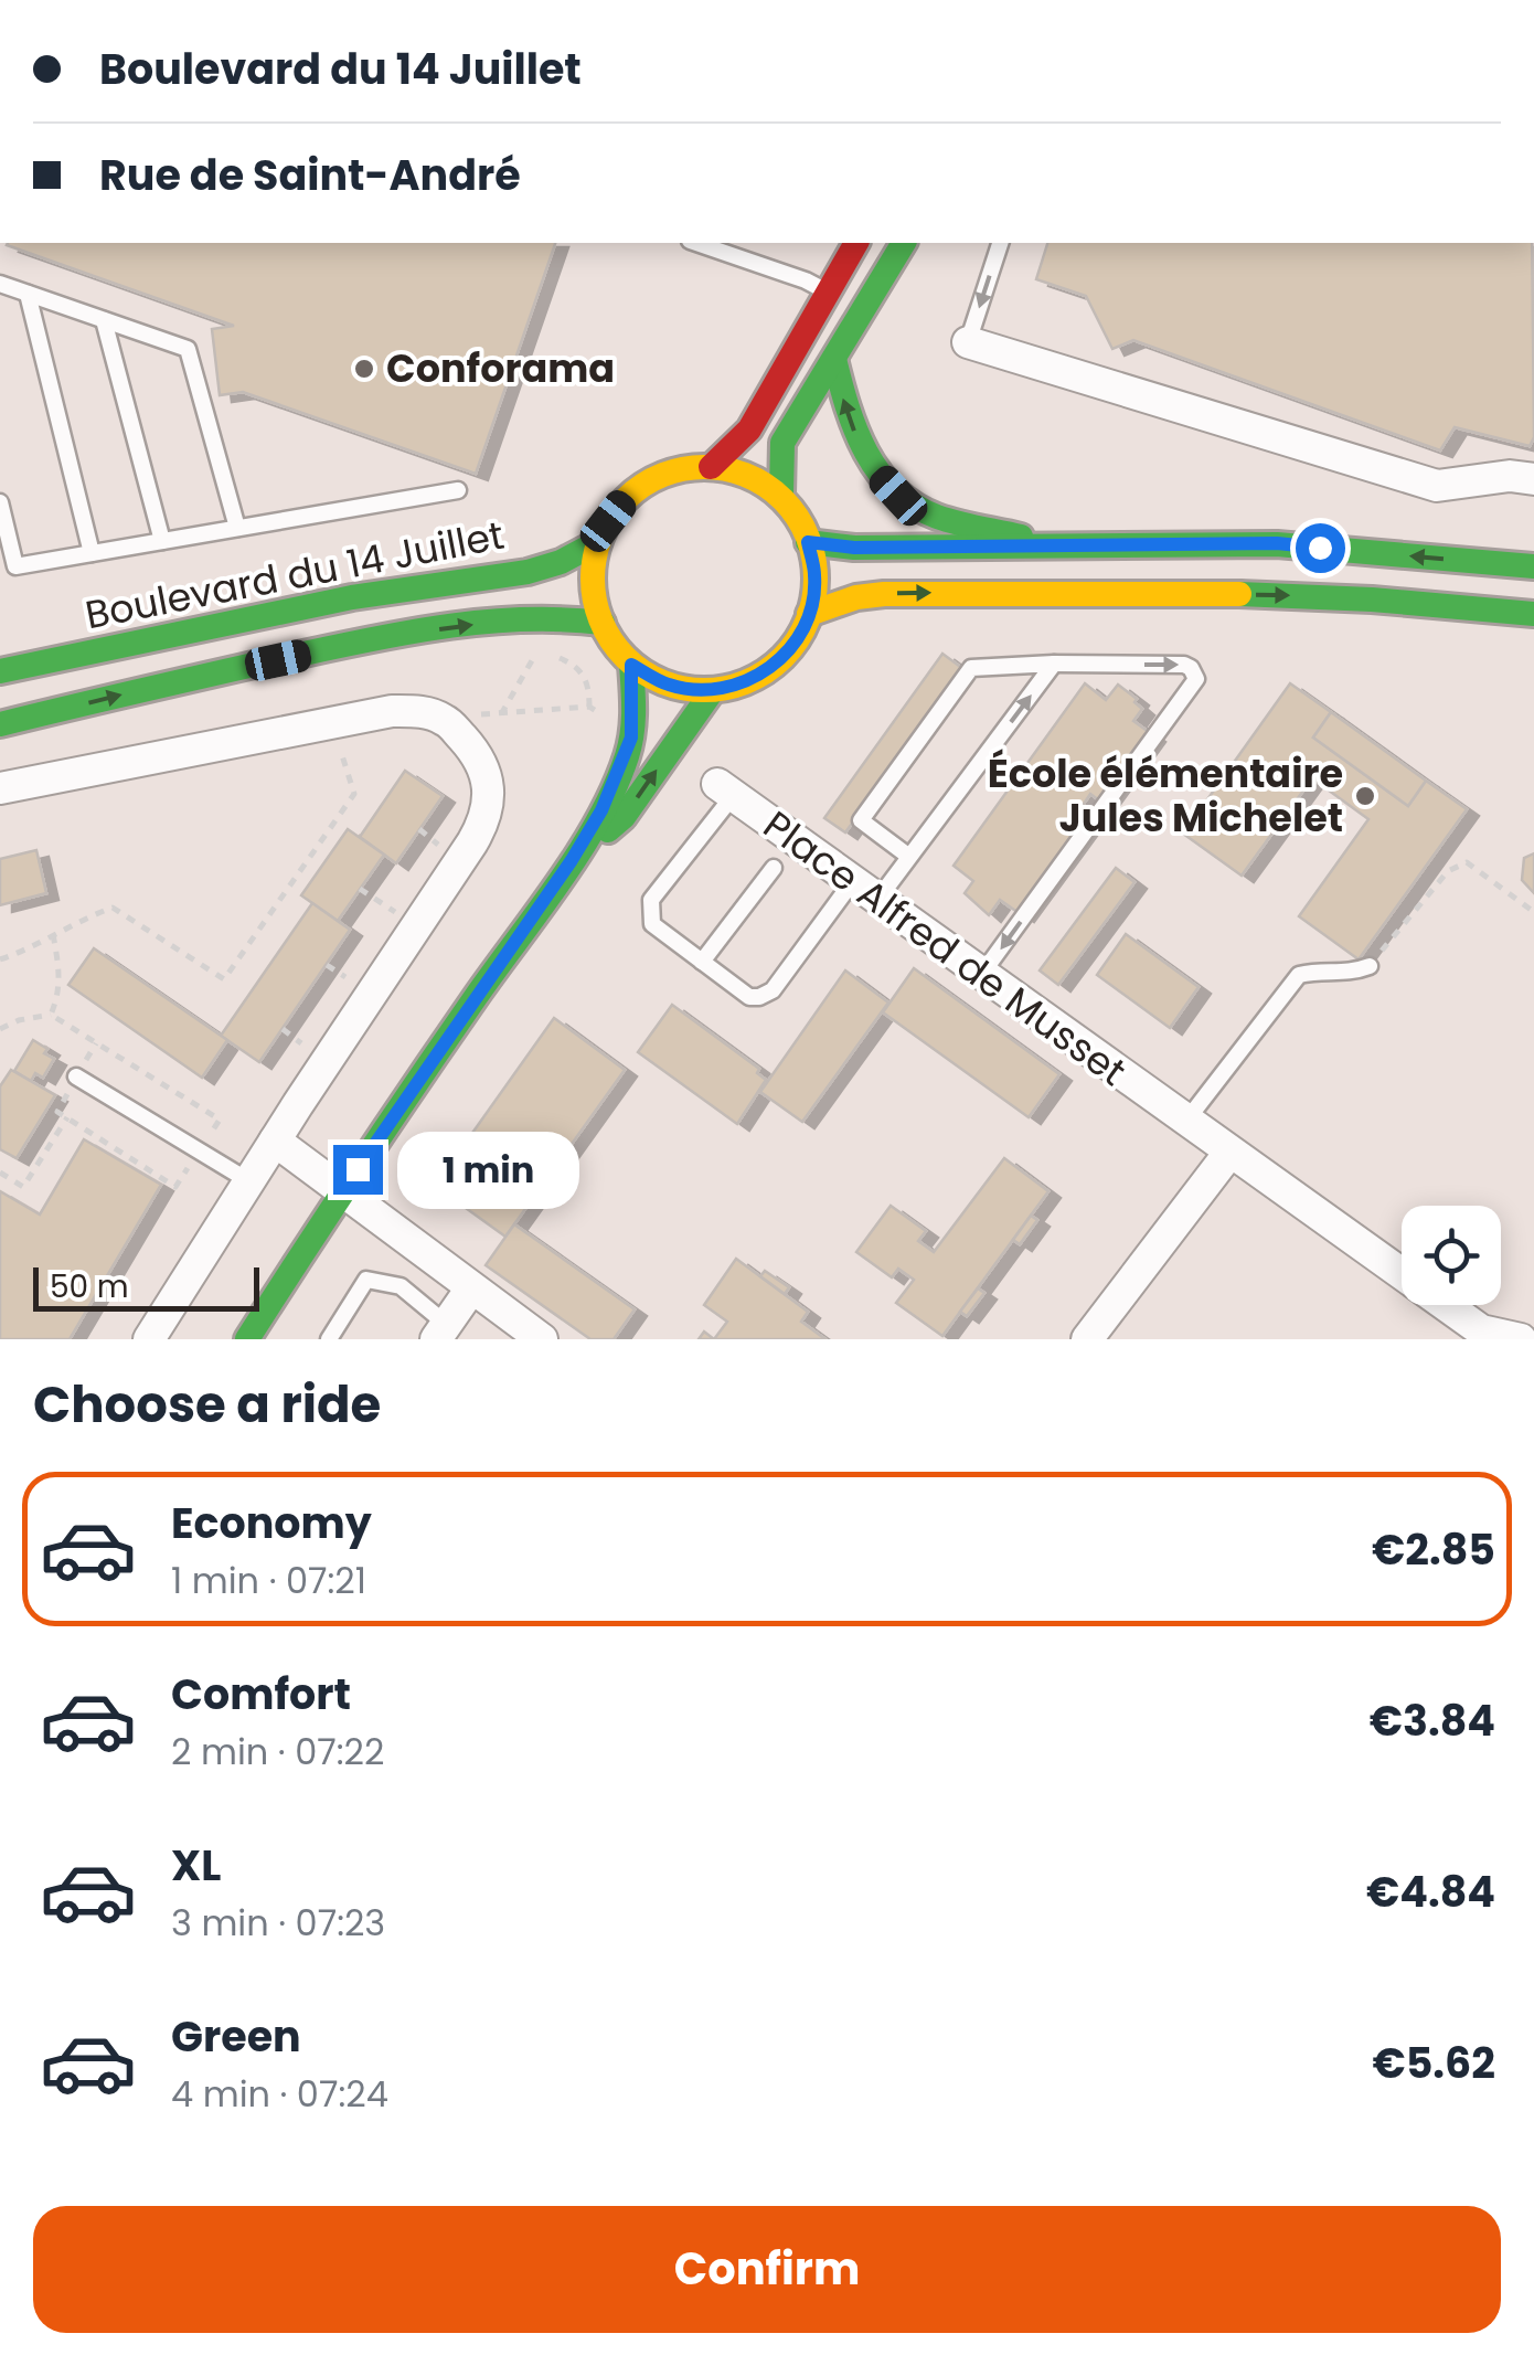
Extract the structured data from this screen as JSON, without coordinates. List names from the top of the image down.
{
  "streets": {
    "main road": ["Boulevard du 14 Juillet"],
    "street": ["Place Alfred de Musset"]
  },
  "places": ["Conforama", "École élémentaire Jules Michelet"],
  "scale_bar": "50 m",
  "page": {
    "banner": ["Boulevard du 14 Juillet", "Rue de Saint-André"],
    "bubble": "1 min",
    "scale": "50 m",
    "heading": "Choose a ride",
    "list": [
      {
        "name": "Economy",
        "note": "1 min · 07:21",
        "value": "€2.85"
      },
      {
        "name": "Comfort",
        "note": "2 min · 07:22",
        "value": "€3.84"
      },
      {
        "name": "XL",
        "note": "3 min · 07:23",
        "value": "€4.84"
      },
      {
        "name": "Green",
        "note": "4 min · 07:24",
        "value": "€5.62"
      }
    ],
    "buttons": "Confirm"
  }
}
